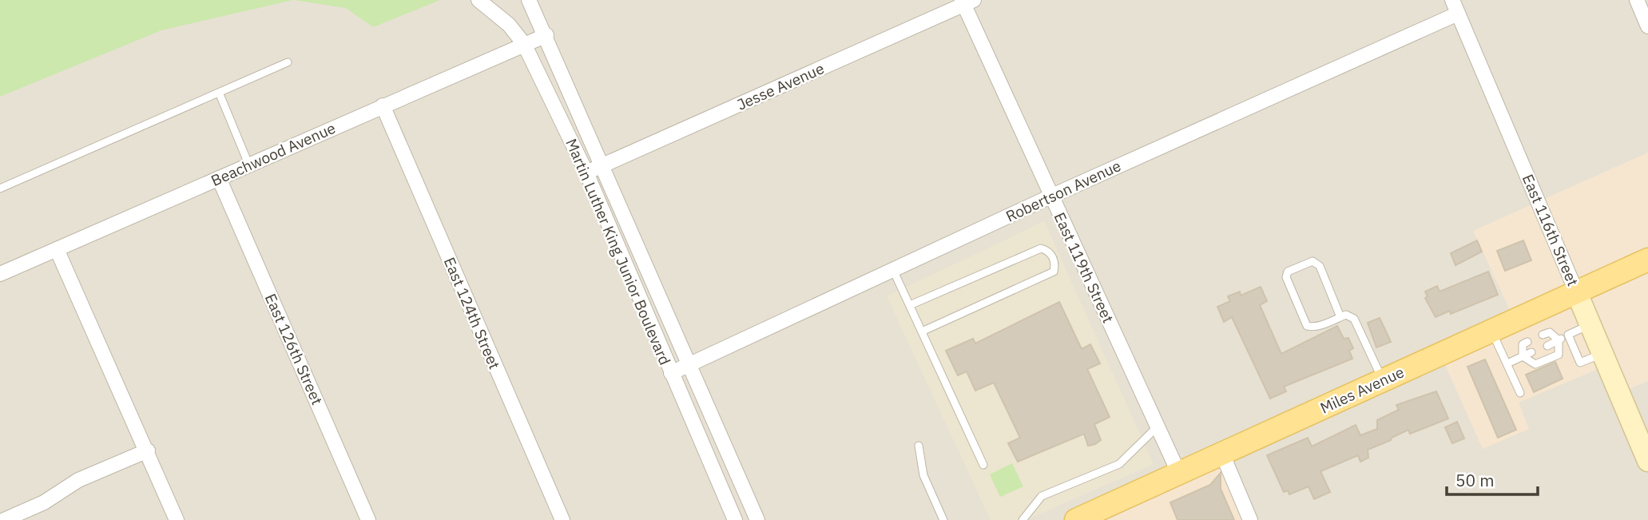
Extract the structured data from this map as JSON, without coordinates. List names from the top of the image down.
{
  "streets": {
    "main road": ["East 116th Street", "Miles Avenue"],
    "street": [
      "Jesse Avenue",
      "Beachwood Avenue",
      "Robertson Avenue",
      "Martin Luther King Junior Boulevard",
      "East 119th Street",
      "East 124th Street",
      "East 126th Street"
    ]
  },
  "crossings": [
    ["Jesse Avenue", "Martin Luther King Junior Boulevard"],
    ["Jesse Avenue", "East 119th Street"],
    ["Beachwood Avenue", "Martin Luther King Junior Boulevard"],
    ["Beachwood Avenue", "East 124th Street"],
    ["Beachwood Avenue", "East 126th Street"],
    ["Robertson Avenue", "East 116th Street"],
    ["Robertson Avenue", "Martin Luther King Junior Boulevard"],
    ["Robertson Avenue", "East 119th Street"],
    ["East 116th Street", "Miles Avenue"],
    ["East 119th Street", "Miles Avenue"]
  ],
  "scale_bar": "50 m"
}
